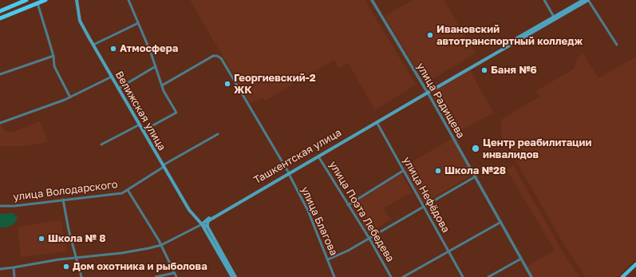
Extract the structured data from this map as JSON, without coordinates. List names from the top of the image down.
{
  "streets": {
    "main road": ["Велижская улица", "Ташкентская улица"],
    "street": [
      "улица Радищева",
      "улица Володарского",
      "улица Нефёдова",
      "улица Поэта Лебедева",
      "улица Благова"
    ]
  },
  "crossings": [
    ["улица Радищева", "Ташкентская улица"],
    ["Велижская улица", "Ташкентская улица"],
    ["Велижская улица", "улица Володарского"],
    ["Ташкентская улица", "улица Нефёдова"],
    ["Ташкентская улица", "улица Поэта Лебедева"],
    ["Ташкентская улица", "улица Благова"]
  ],
  "places": [
    "Ивановский автотранспортный колледж",
    "Атмосфера",
    "Баня №6",
    "Георгиевский-2 ЖК",
    "Центр реабилитации инвалидов",
    "Школа №28",
    "Школа № 8",
    "Дом охотника и рыболова"
  ]
}
